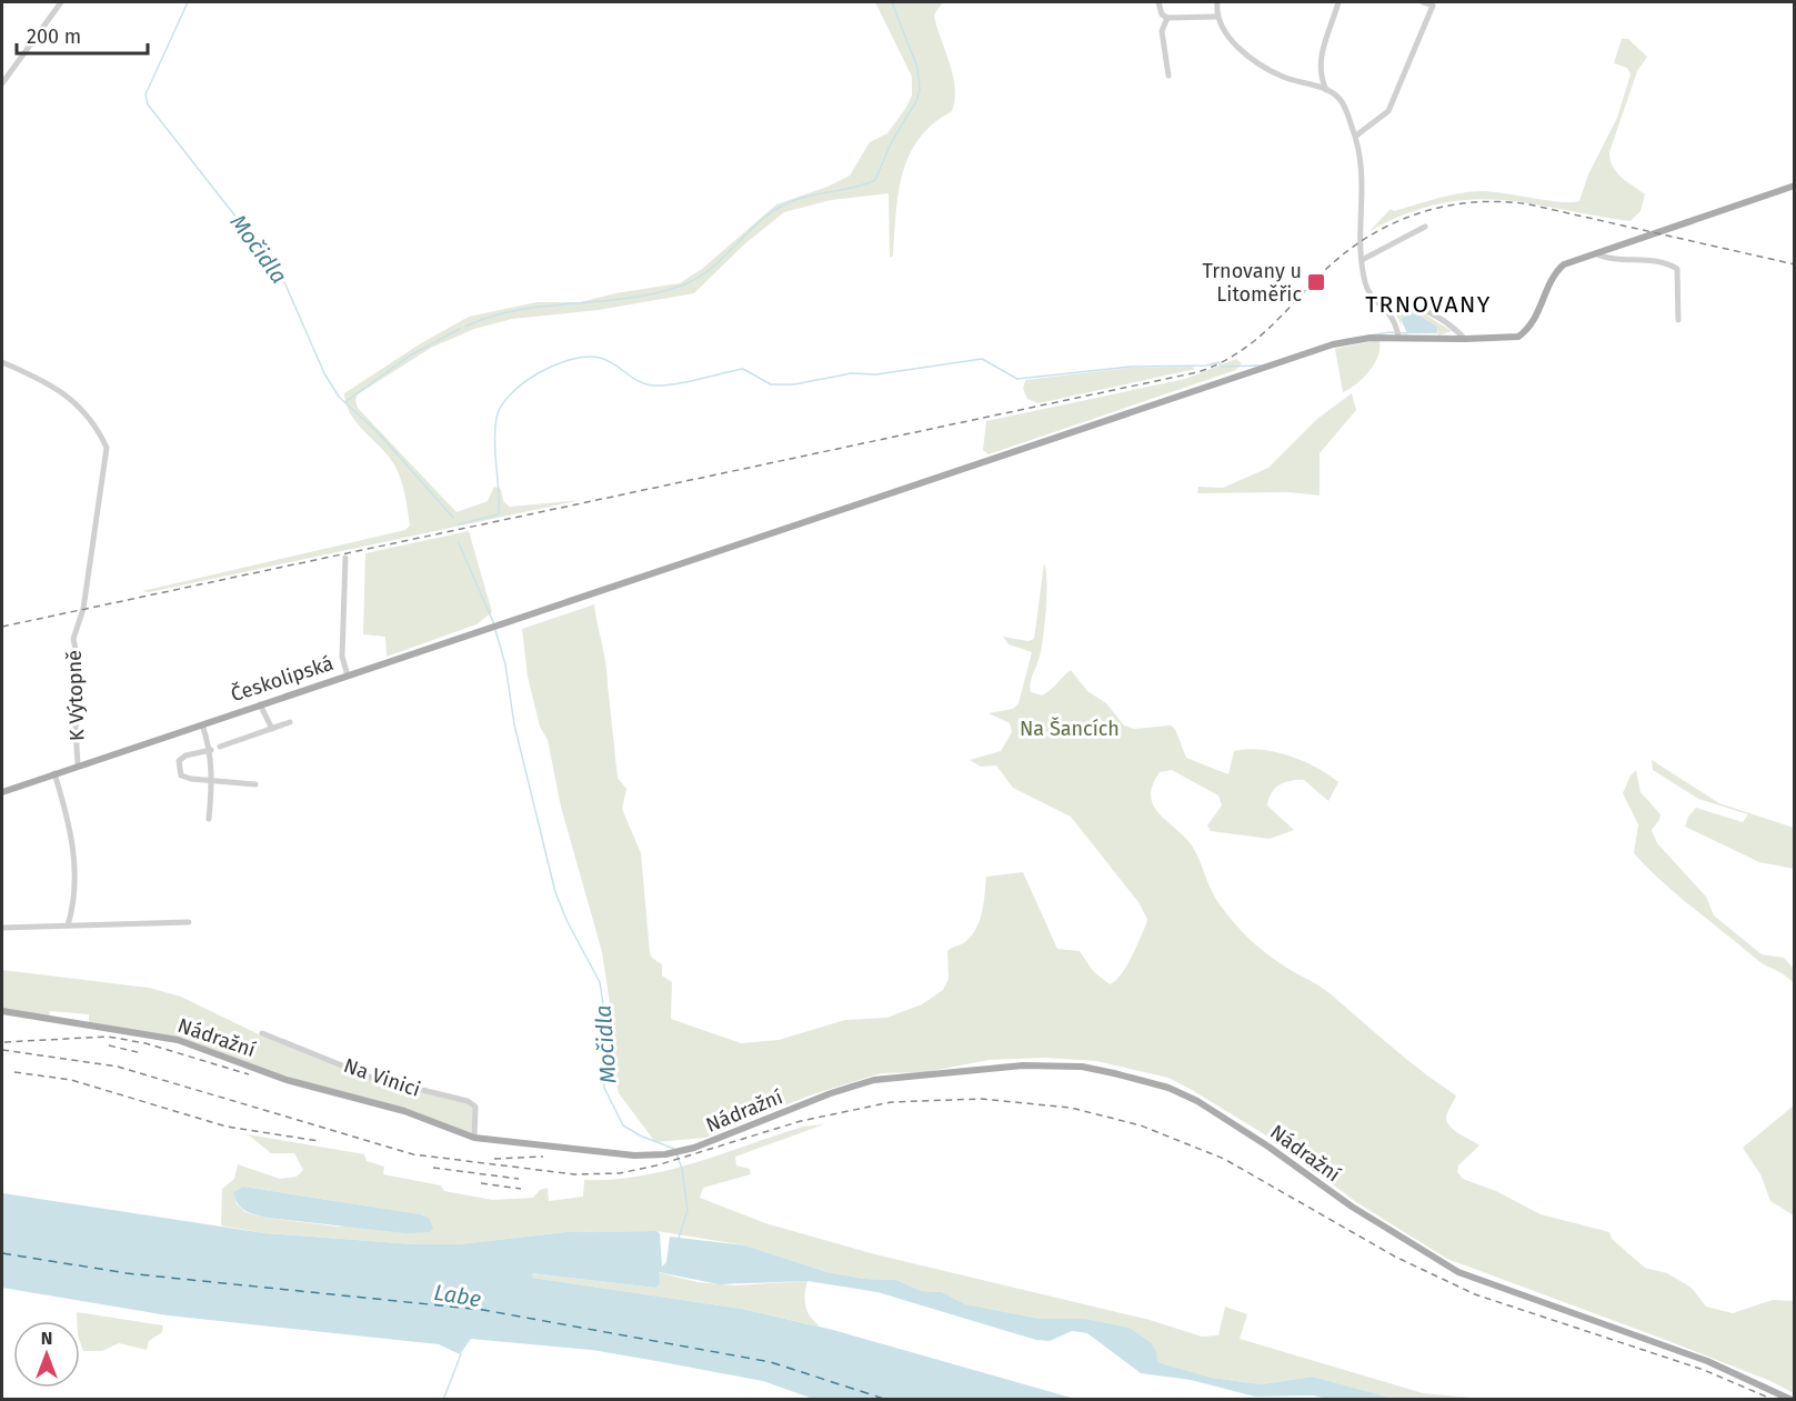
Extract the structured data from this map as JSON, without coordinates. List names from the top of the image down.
{
  "streets": {
    "main road": ["Českolipská", "Nádražní"],
    "street": ["K Výtopně", "Na Vinici"]
  },
  "crossings": [
    ["Českolipská", "K Výtopně"],
    ["Nádražní", "Na Vinici"]
  ],
  "districts": ["TRNOVANY"],
  "water": ["Močidla", "Labe"],
  "parks": ["Na Šancích"],
  "places": {
    "transit": ["Trnovany u Litoměřic"]
  },
  "scale_bar": "200 m",
  "north": "top"
}
